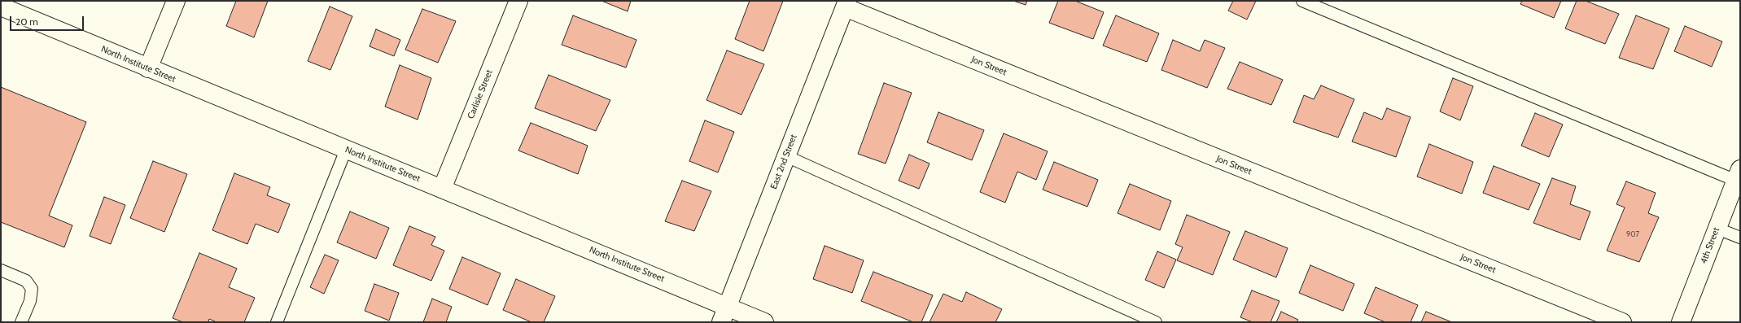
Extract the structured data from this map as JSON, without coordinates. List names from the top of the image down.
{
  "streets": {
    "street": [
      "North Institute Street",
      "Jon Street",
      "Carlisle Street",
      "East 2nd Street",
      "4th Street"
    ]
  },
  "crossings": [
    ["North Institute Street", "Carlisle Street"],
    ["North Institute Street", "East 2nd Street"],
    ["Jon Street", "East 2nd Street"]
  ],
  "house_numbers": ["907"],
  "scale_bar": "20 m"
}
